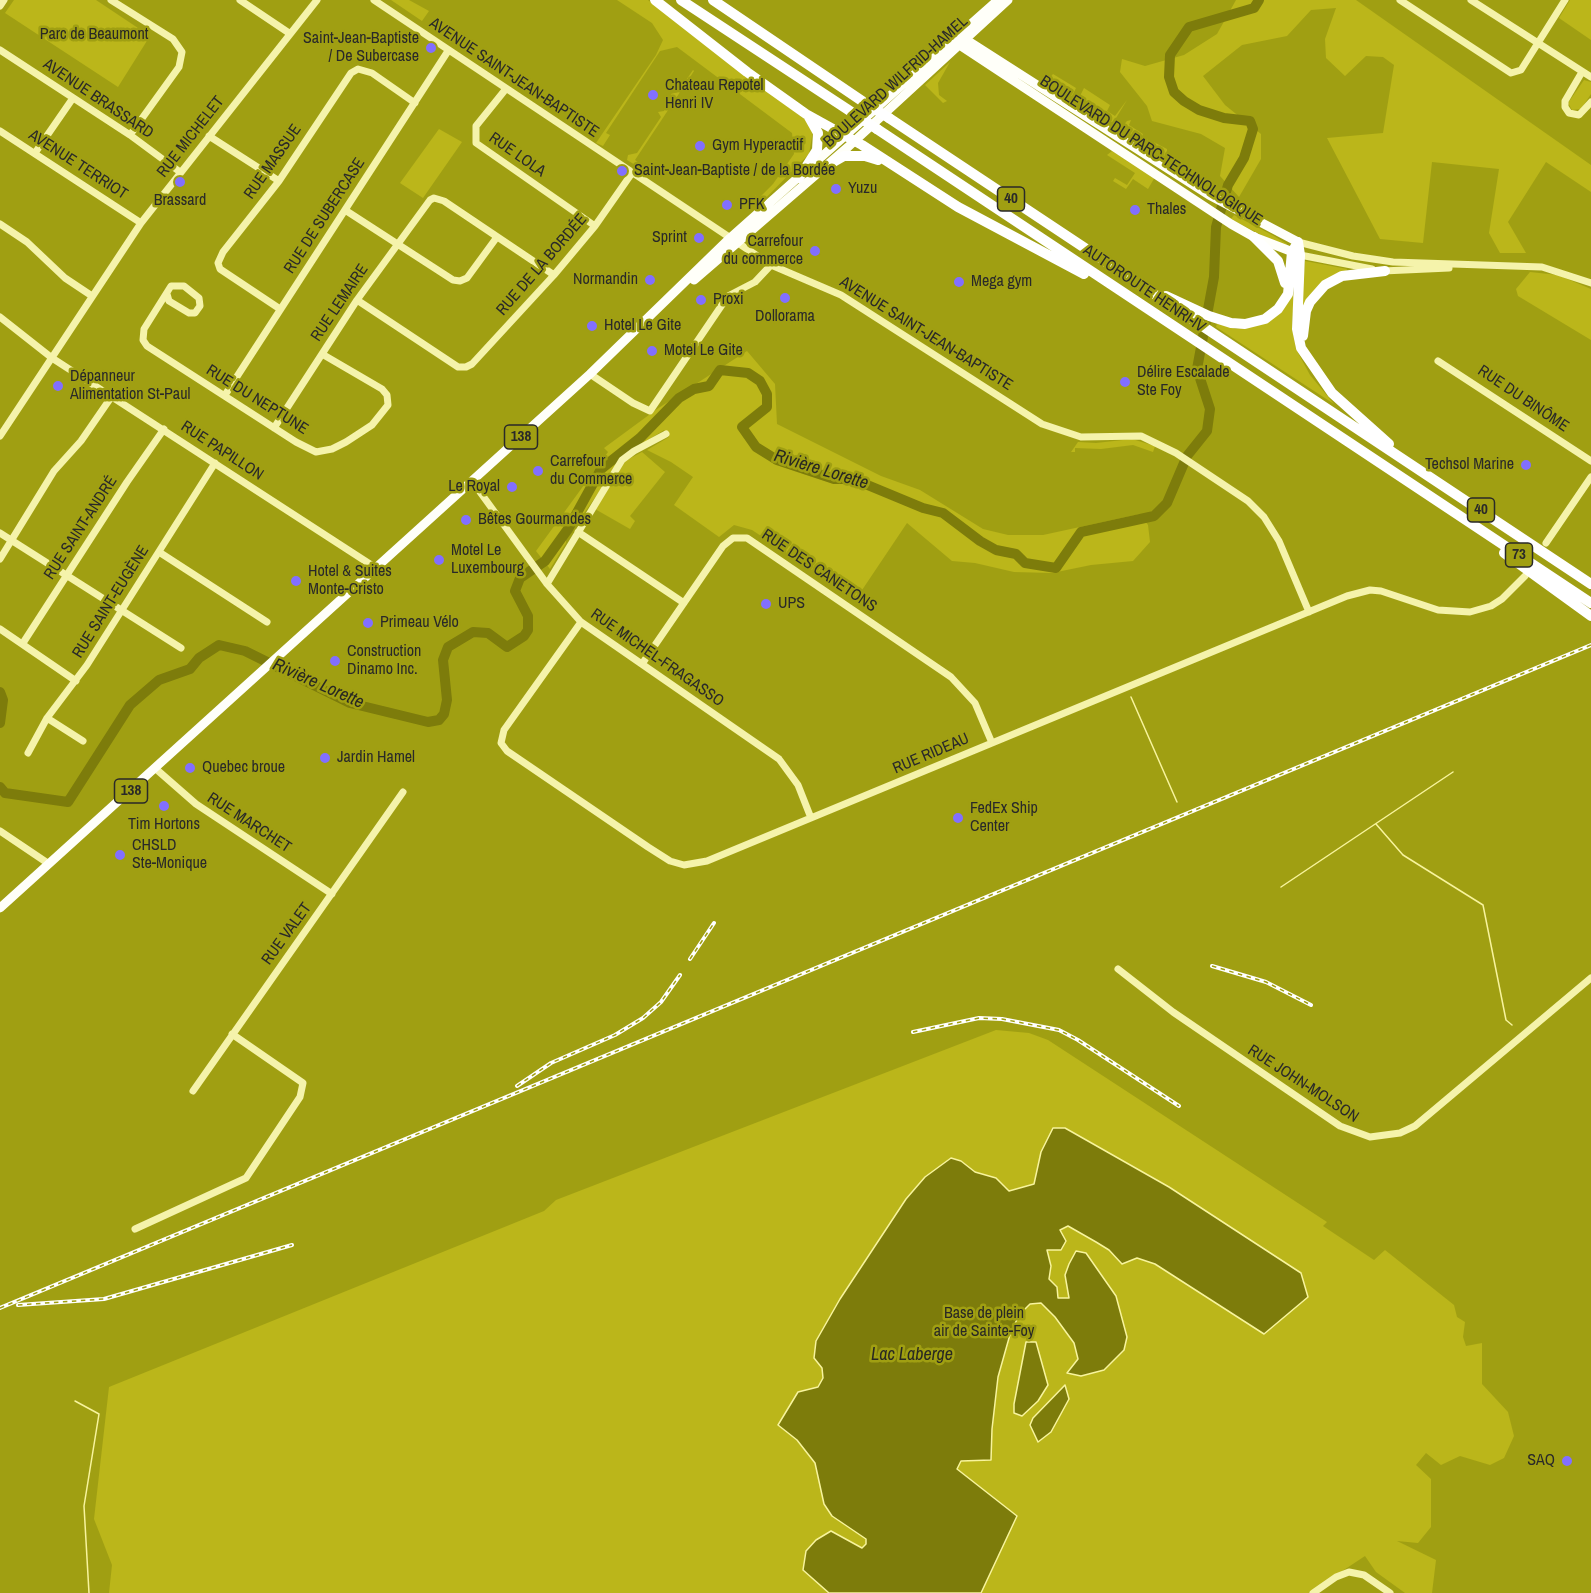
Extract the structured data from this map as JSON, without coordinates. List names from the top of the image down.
{
  "streets": {
    "highway": ["40", "AUTOROUTE HENRI-IV", "73"],
    "main road": ["BOULEVARD WILFRID-HAMEL", "BOULEVARD DU PARC-TECHNOLOGIQUE", "138"],
    "street": [
      "AVENUE SAINT-JEAN-BAPTISTE",
      "AVENUE BRASSARD",
      "RUE MICHELET",
      "RUE LOLA",
      "RUE MASSUE",
      "AVENUE TERRIOT",
      "RUE DE SUBERCASE",
      "RUE DE LA BORDÉE",
      "RUE LEMAIRE",
      "RUE DU BINÔME",
      "RUE DU NEPTUNE",
      "RUE PAPILLON",
      "RUE SAINT-ANDRÉ",
      "RUE DES CANETONS",
      "RUE SAINT-EUGÈNE",
      "RUE MICHEL-FRAGASSO",
      "RUE RIDEAU",
      "RUE MARCHET",
      "RUE VALET",
      "RUE JOHN-MOLSON"
    ]
  },
  "crossings": [
    ["AVENUE SAINT-JEAN-BAPTISTE", "BOULEVARD WILFRID-HAMEL"],
    ["AVENUE SAINT-JEAN-BAPTISTE", "RUE LOLA"],
    ["AVENUE SAINT-JEAN-BAPTISTE", "RUE DE SUBERCASE"],
    ["AVENUE SAINT-JEAN-BAPTISTE", "RUE DE LA BORDÉE"],
    ["AVENUE SAINT-JEAN-BAPTISTE", "RUE RIDEAU"],
    ["BOULEVARD WILFRID-HAMEL", "BOULEVARD DU PARC-TECHNOLOGIQUE"],
    ["BOULEVARD WILFRID-HAMEL", "RUE PAPILLON"],
    ["BOULEVARD WILFRID-HAMEL", "RUE MICHEL-FRAGASSO"],
    ["BOULEVARD WILFRID-HAMEL", "RUE MARCHET"],
    ["AVENUE BRASSARD", "RUE MICHELET"],
    ["RUE MICHELET", "AVENUE TERRIOT"],
    ["RUE MICHELET", "RUE PAPILLON"],
    ["RUE LOLA", "RUE DE LA BORDÉE"],
    ["RUE MASSUE", "RUE DE SUBERCASE"],
    ["40", "AUTOROUTE HENRI-IV"],
    ["RUE DE SUBERCASE", "RUE DU NEPTUNE"],
    ["RUE DE LA BORDÉE", "RUE LEMAIRE"],
    ["RUE LEMAIRE", "RUE DU NEPTUNE"],
    ["RUE PAPILLON", "RUE SAINT-ANDRÉ"],
    ["RUE PAPILLON", "RUE SAINT-EUGÈNE"],
    ["RUE DES CANETONS", "RUE MICHEL-FRAGASSO"],
    ["RUE DES CANETONS", "RUE RIDEAU"],
    ["RUE MICHEL-FRAGASSO", "RUE RIDEAU"],
    ["RUE MARCHET", "RUE VALET"]
  ],
  "water": ["Rivière Lorette", "Lac Laberge"],
  "parks": ["Parc de Beaumont", "Base de plein air de Sainte-Foy"],
  "places": [
    "Saint-Jean-Baptiste / De Subercase",
    "Chateau Repotel Henri IV",
    "Gym Hyperactif",
    "Saint-Jean-Baptiste / de la Bordée",
    "Brassard",
    "Yuzu",
    "PFK",
    "Thales",
    "Sprint",
    "Carrefour du commerce",
    "Normandin",
    "Mega gym",
    "Dollorama",
    "Proxi",
    "Hotel Le Gite",
    "Motel Le Gite",
    "Délire Escalade Ste Foy",
    "Dépanneur Alimentation St-Paul",
    "Techsol Marine",
    "Carrefour du Commerce",
    "Le Royal",
    "Bêtes Gourmandes",
    "Motel Le Luxembourg",
    "Hotel & Suites Monte-Cristo",
    "UPS",
    "Primeau Vélo",
    "Construction Dinamo Inc.",
    "Jardin Hamel",
    "Quebec broue",
    "Tim Hortons",
    "FedEx Ship Center",
    "CHSLD Ste-Monique",
    "SAQ"
  ]
}
